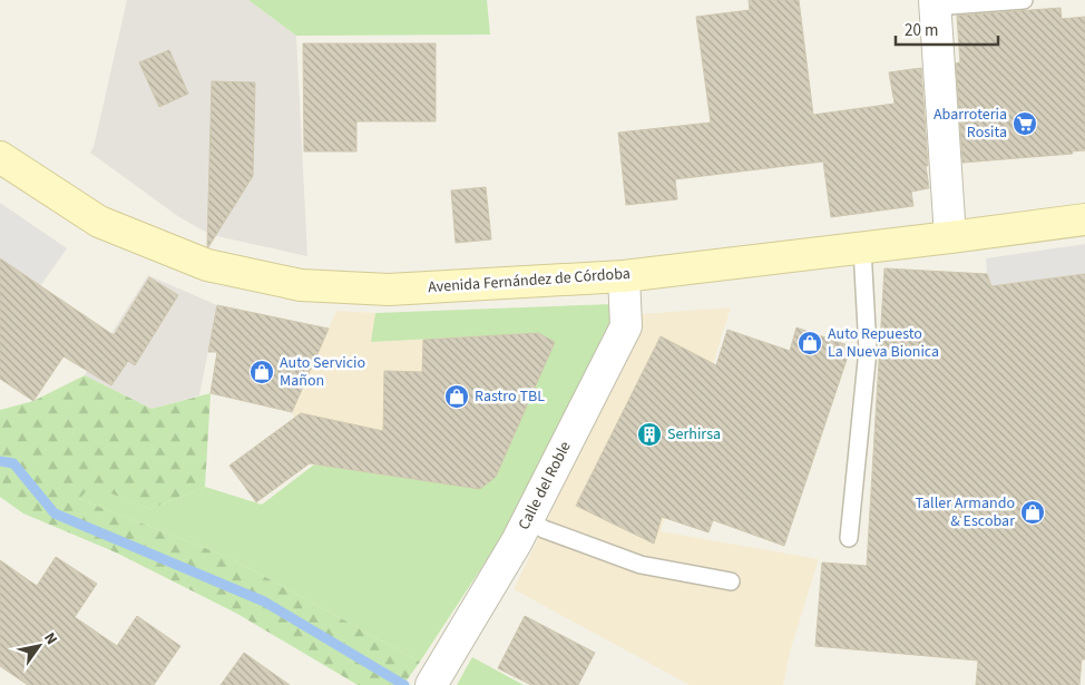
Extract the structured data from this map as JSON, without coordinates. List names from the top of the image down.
{
  "streets": {
    "main road": ["Avenida Fernández de Córdoba"],
    "street": ["Calle del Roble"]
  },
  "crossings": [
    ["Avenida Fernández de Córdoba", "Calle del Roble"]
  ],
  "places": {
    "supermarket": ["Abarroteria Rosita"],
    "shop": [
      "Auto Repuesto La Nueva Bionica",
      "Auto Servicio Mañon",
      "Rastro TBL",
      "Taller Armando & Escobar"
    ],
    "building": ["Serhirsa"]
  },
  "scale_bar": "20 m",
  "north": "top right"
}
